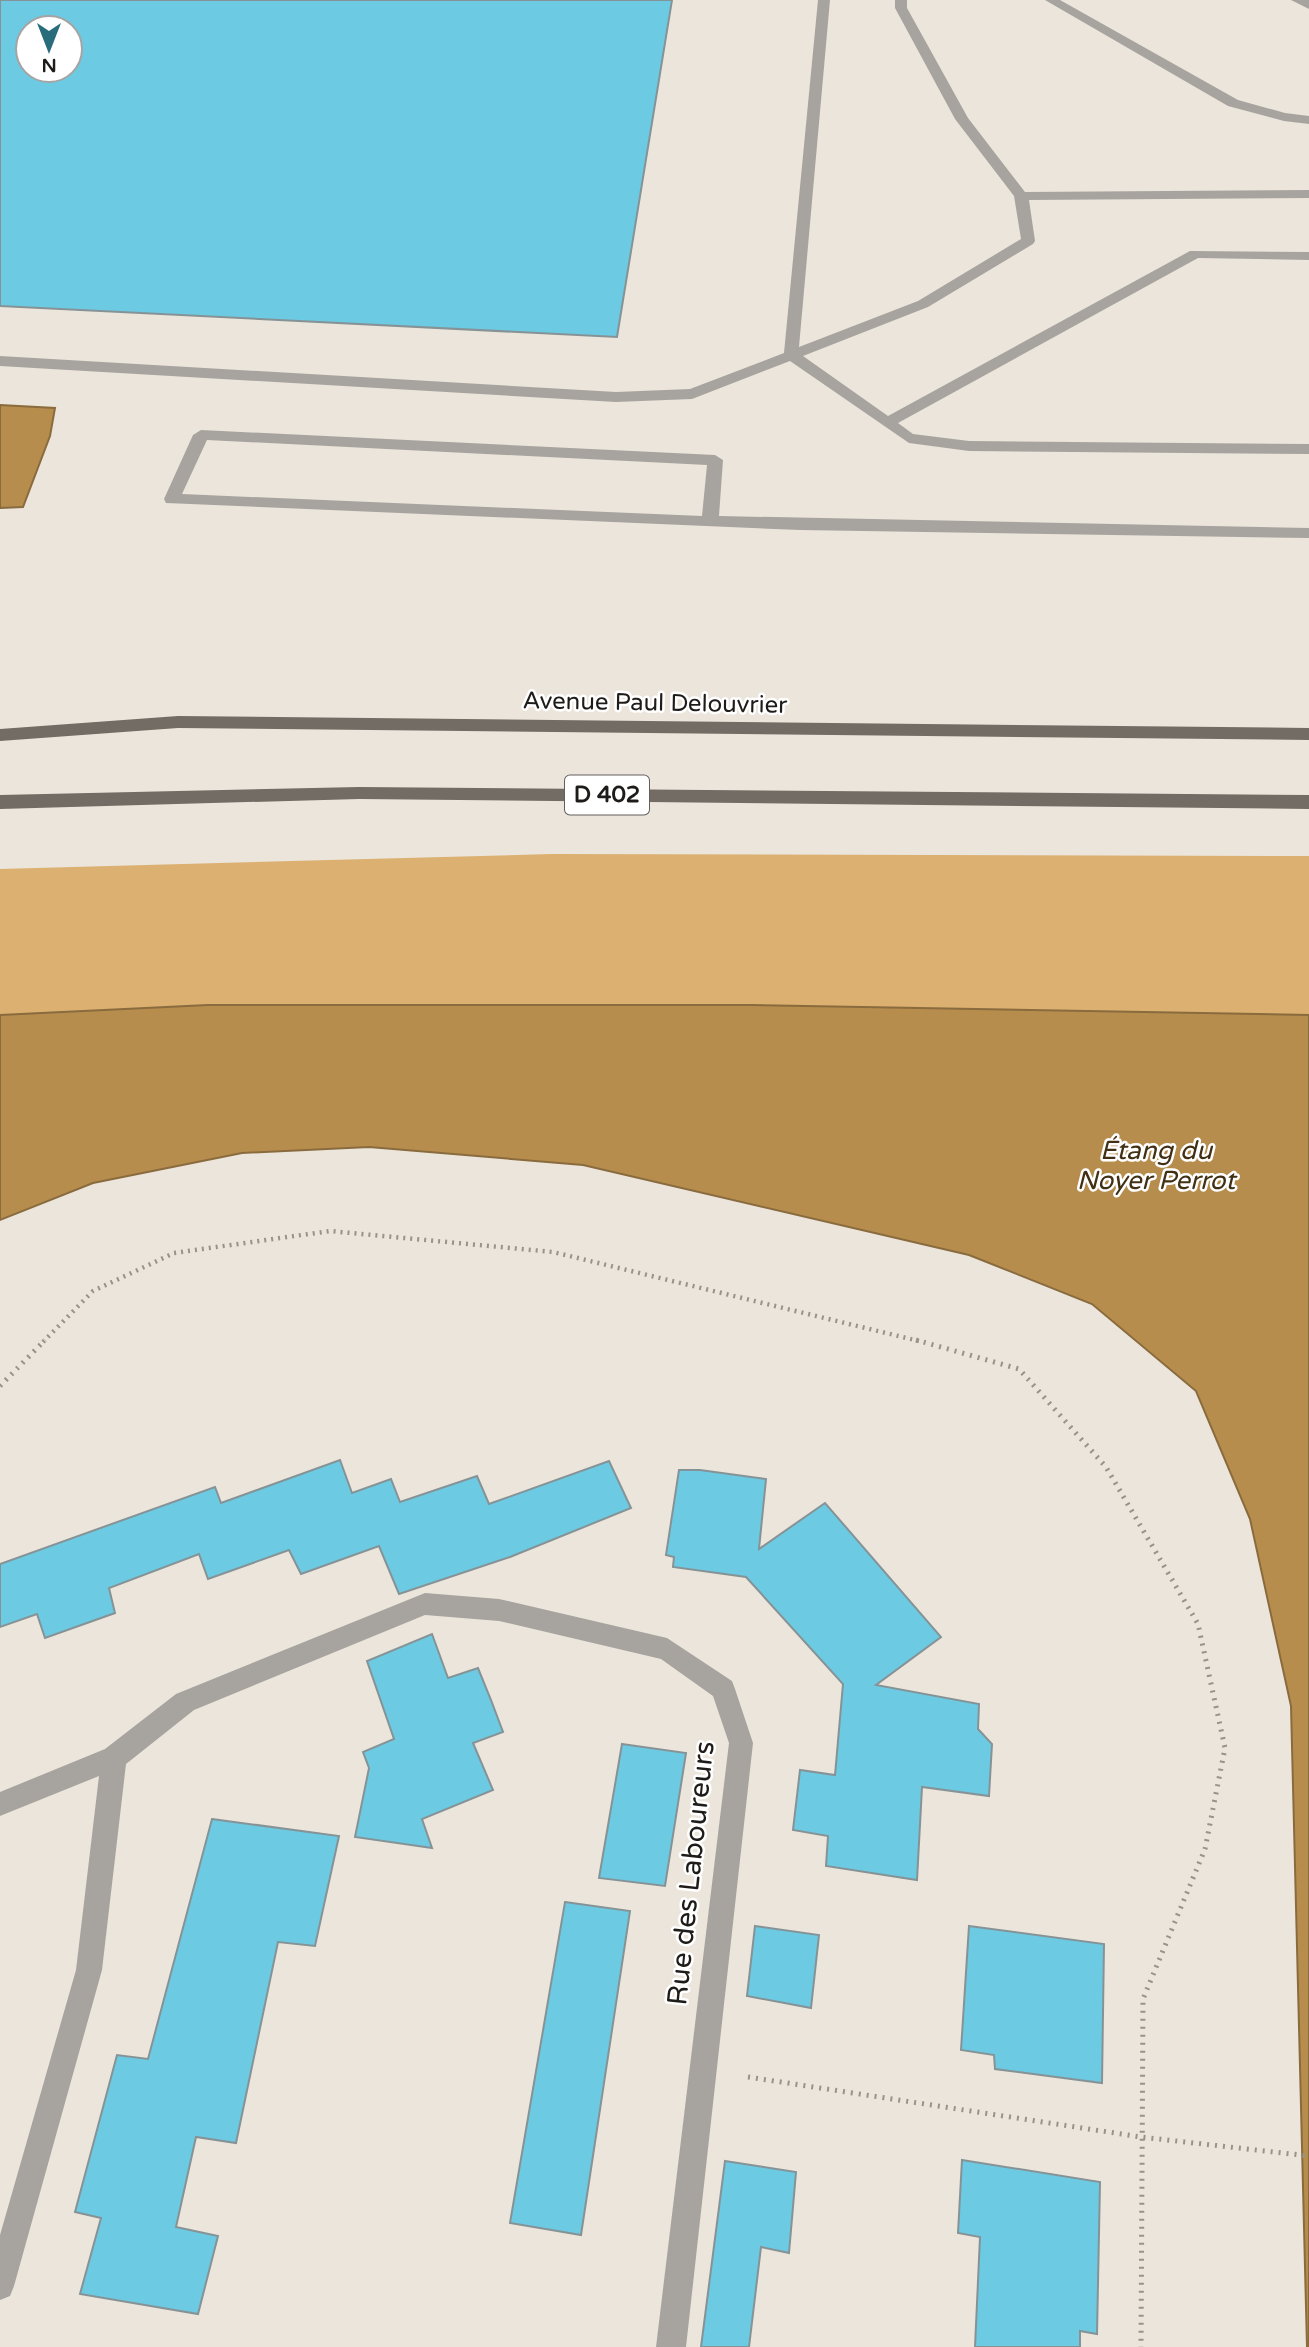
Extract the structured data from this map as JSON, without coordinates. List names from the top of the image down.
{
  "streets": {
    "main road": ["Avenue Paul Delouvrier", "D 402"],
    "street": ["Rue des Laboureurs"]
  },
  "water": ["Étang du Noyer Perrot"],
  "north": "bottom"
}
